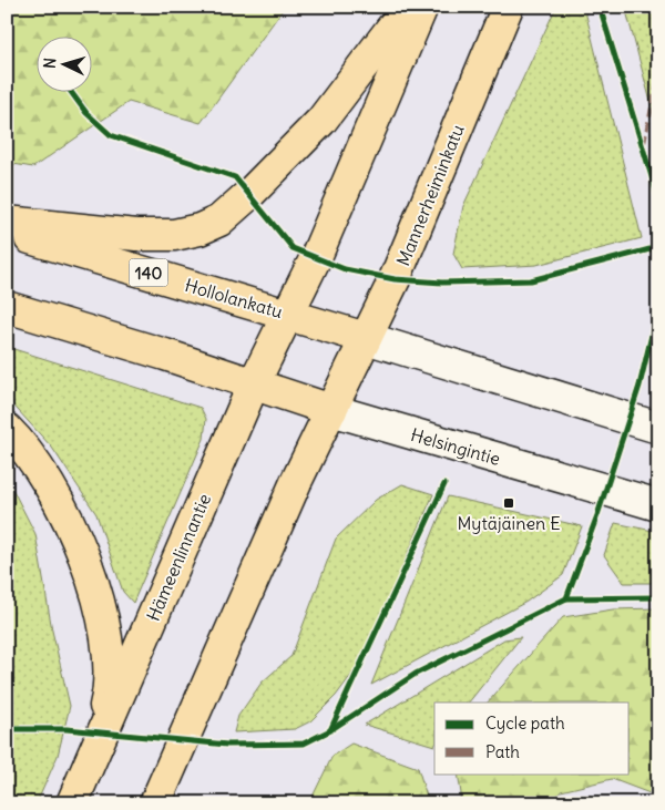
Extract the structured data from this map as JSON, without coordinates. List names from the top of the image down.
{
  "streets": {
    "main road": [
      "Mannerheiminkatu",
      "140",
      "Hollolankatu",
      "Helsingintie",
      "Hämeenlinnantie"
    ]
  },
  "crossings": [
    ["Mannerheiminkatu", "140"],
    ["Mannerheiminkatu", "Hollolankatu"],
    ["Mannerheiminkatu", "Helsingintie"],
    ["140", "Hollolankatu"],
    ["Hollolankatu", "Hämeenlinnantie"],
    ["Helsingintie", "Hämeenlinnantie"]
  ],
  "places": {
    "transit": ["Mytäjäinen E"]
  },
  "legend": ["Cycle path", "Path"],
  "north": "left"
}
